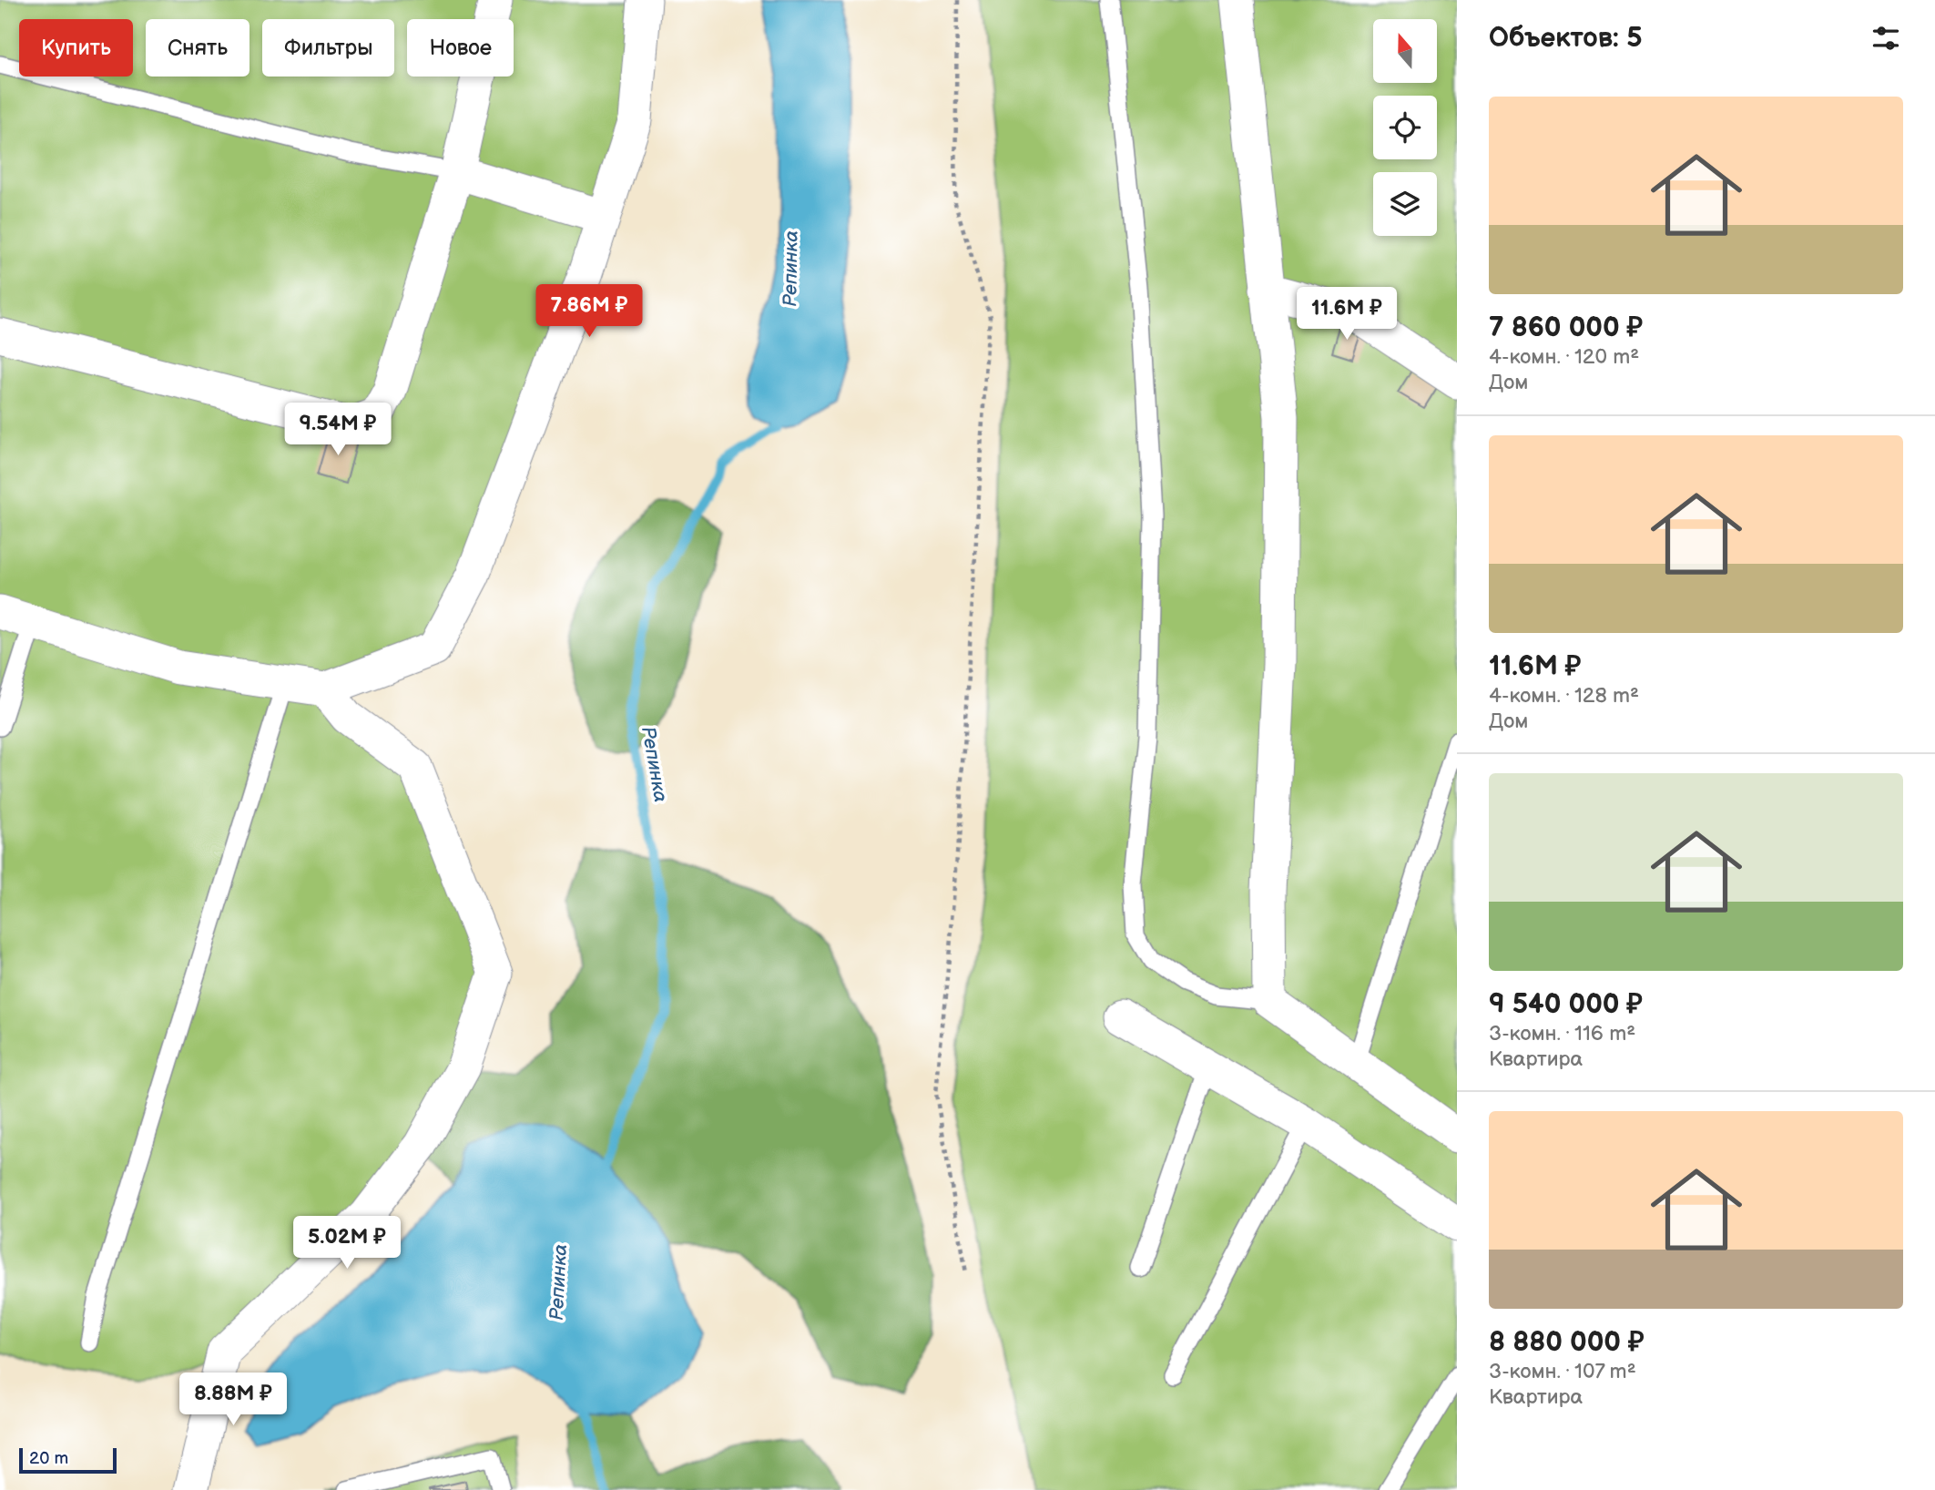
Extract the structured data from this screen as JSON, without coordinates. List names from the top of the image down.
{
  "water": ["Репинка"],
  "scale_bar": "20 m",
  "north": "top",
  "page": {
    "heading": "Объектов: 5",
    "chip": [
      "Купить",
      "Снять",
      "Фильтры",
      "Новое"
    ],
    "list": [
      {
        "name": "7 860 000 ₽",
        "note": "4-комн. · 120 m² · Дом"
      },
      {
        "name": "11.6M ₽",
        "note": "4-комн. · 128 m² · Дом"
      },
      {
        "name": "9 540 000 ₽",
        "note": "3-комн. · 116 m² · Квартира"
      },
      {
        "name": "8 880 000 ₽",
        "note": "3-комн. · 107 m² · Квартира"
      }
    ],
    "price": [
      "7.86M ₽",
      "11.6M ₽",
      "9.54M ₽",
      "5.02M ₽",
      "8.88M ₽"
    ],
    "scale": "20 m"
  }
}
